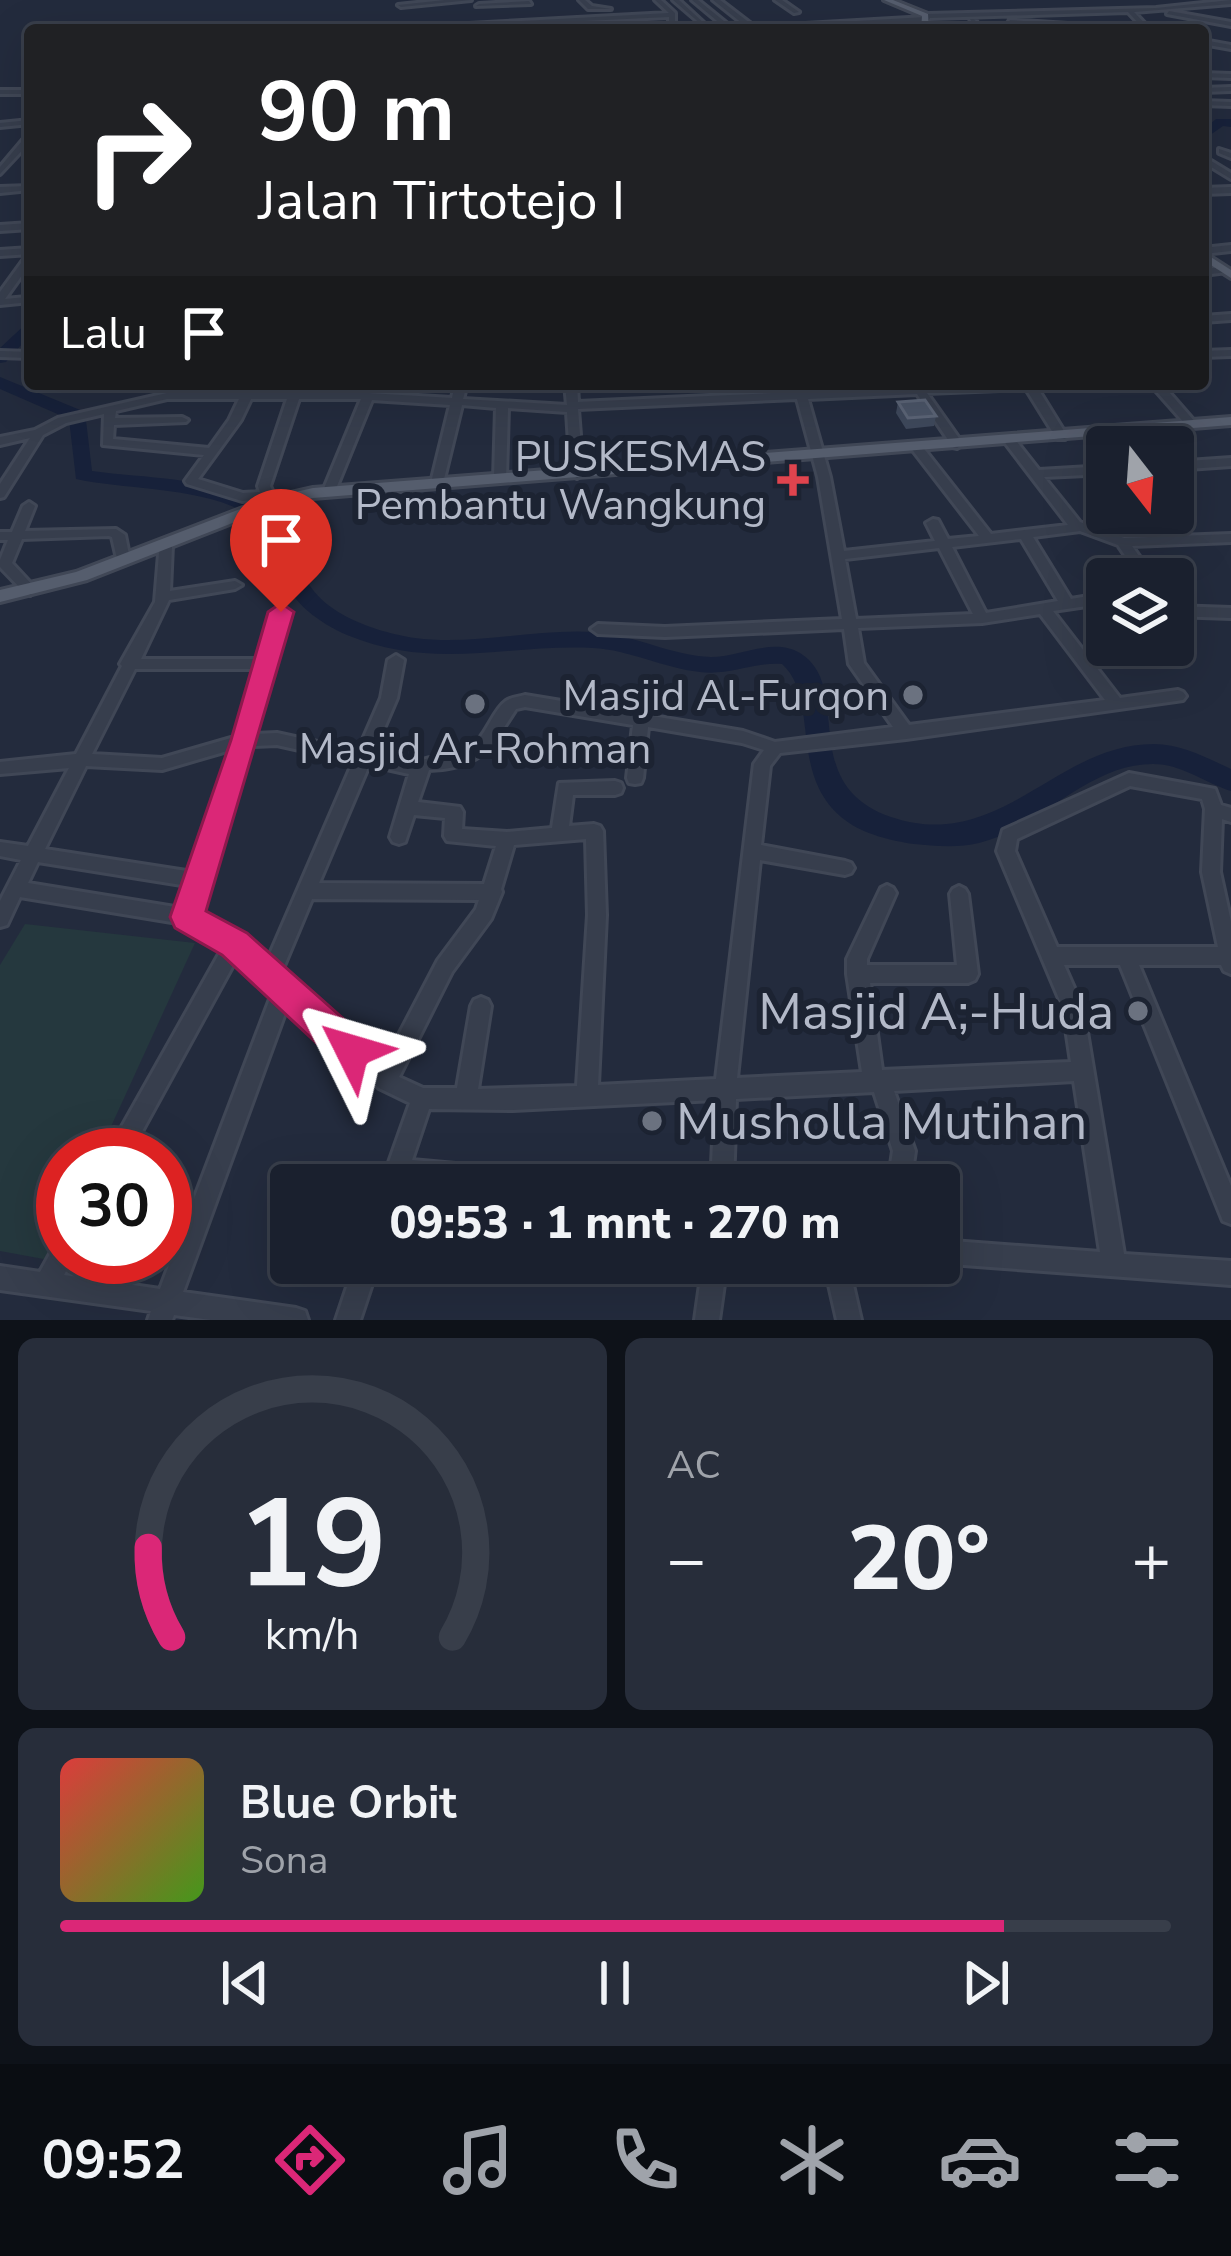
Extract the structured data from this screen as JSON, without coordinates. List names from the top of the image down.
{
  "places": {
    "health": ["PUSKESMAS Pembantu Wangkung"],
    "other": [
      "Masjid Al-Furqon",
      "Masjid Ar-Rohman",
      "Masjid A;-Huda",
      "Musholla Mutihan"
    ]
  },
  "north": "bottom",
  "page": {
    "turn": ["90 m", "Jalan Tirtotejo I"],
    "then": "Lalu",
    "limit": "30",
    "trip": "09:53 · 1 mnt · 270 m",
    "tile": "AC",
    "heat": ["−", "20°", "+"],
    "song": ["Blue Orbit", "Sona"],
    "tabs": "09:52",
    "gauge": ["19", "km/h"]
  }
}
